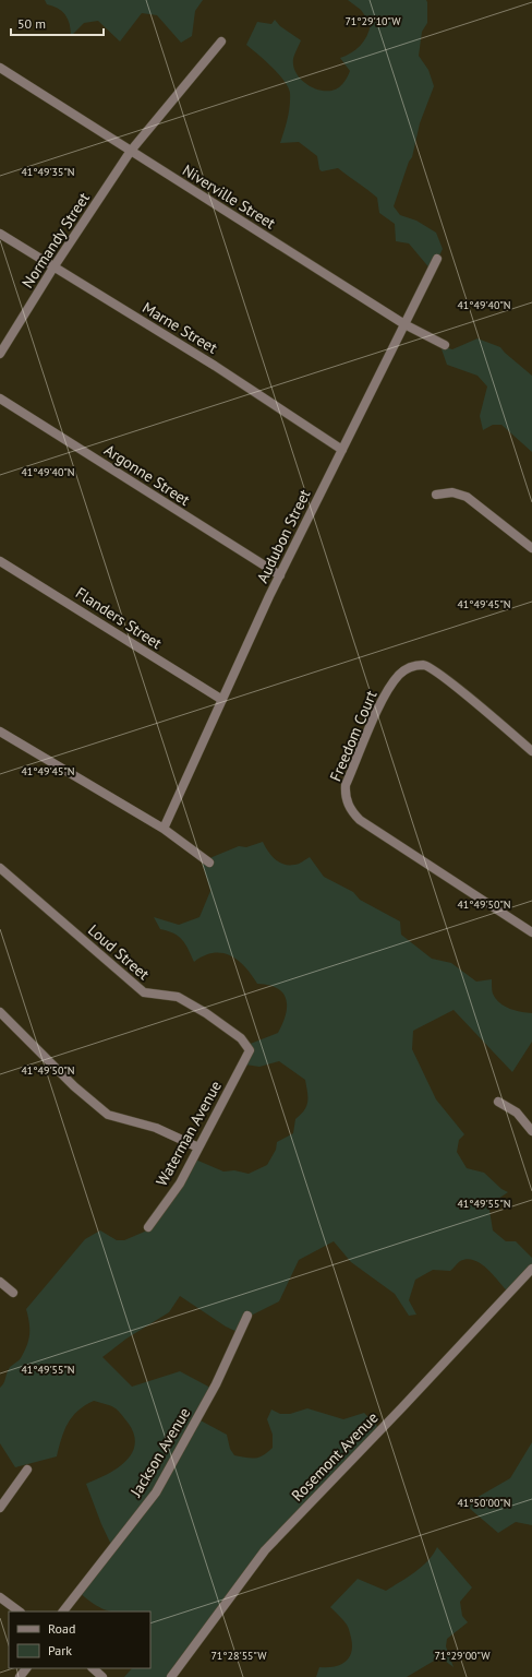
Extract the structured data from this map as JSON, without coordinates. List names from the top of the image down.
{
  "streets": {
    "street": [
      "Niverville Street",
      "Normandy Street",
      "Marne Street",
      "Argonne Street",
      "Audubon Street",
      "Flanders Street",
      "Freedom Court",
      "Loud Street",
      "Waterman Avenue",
      "Jackson Avenue",
      "Rosemont Avenue"
    ]
  },
  "crossings": [
    ["Niverville Street", "Normandy Street"],
    ["Niverville Street", "Audubon Street"],
    ["Normandy Street", "Marne Street"],
    ["Marne Street", "Audubon Street"],
    ["Argonne Street", "Audubon Street"],
    ["Audubon Street", "Flanders Street"],
    ["Loud Street", "Waterman Avenue"]
  ],
  "legend": ["Road", "Park"],
  "scale_bar": "50 m",
  "coordinates": [
    "71°29'10\"W",
    "41°49'35\"N",
    "41°49'40\"N",
    "41°49'45\"N",
    "41°49'50\"N",
    "41°49'55\"N",
    "41°50'00\"N",
    "71°28'55\"W",
    "71°29'00\"W"
  ]
}
